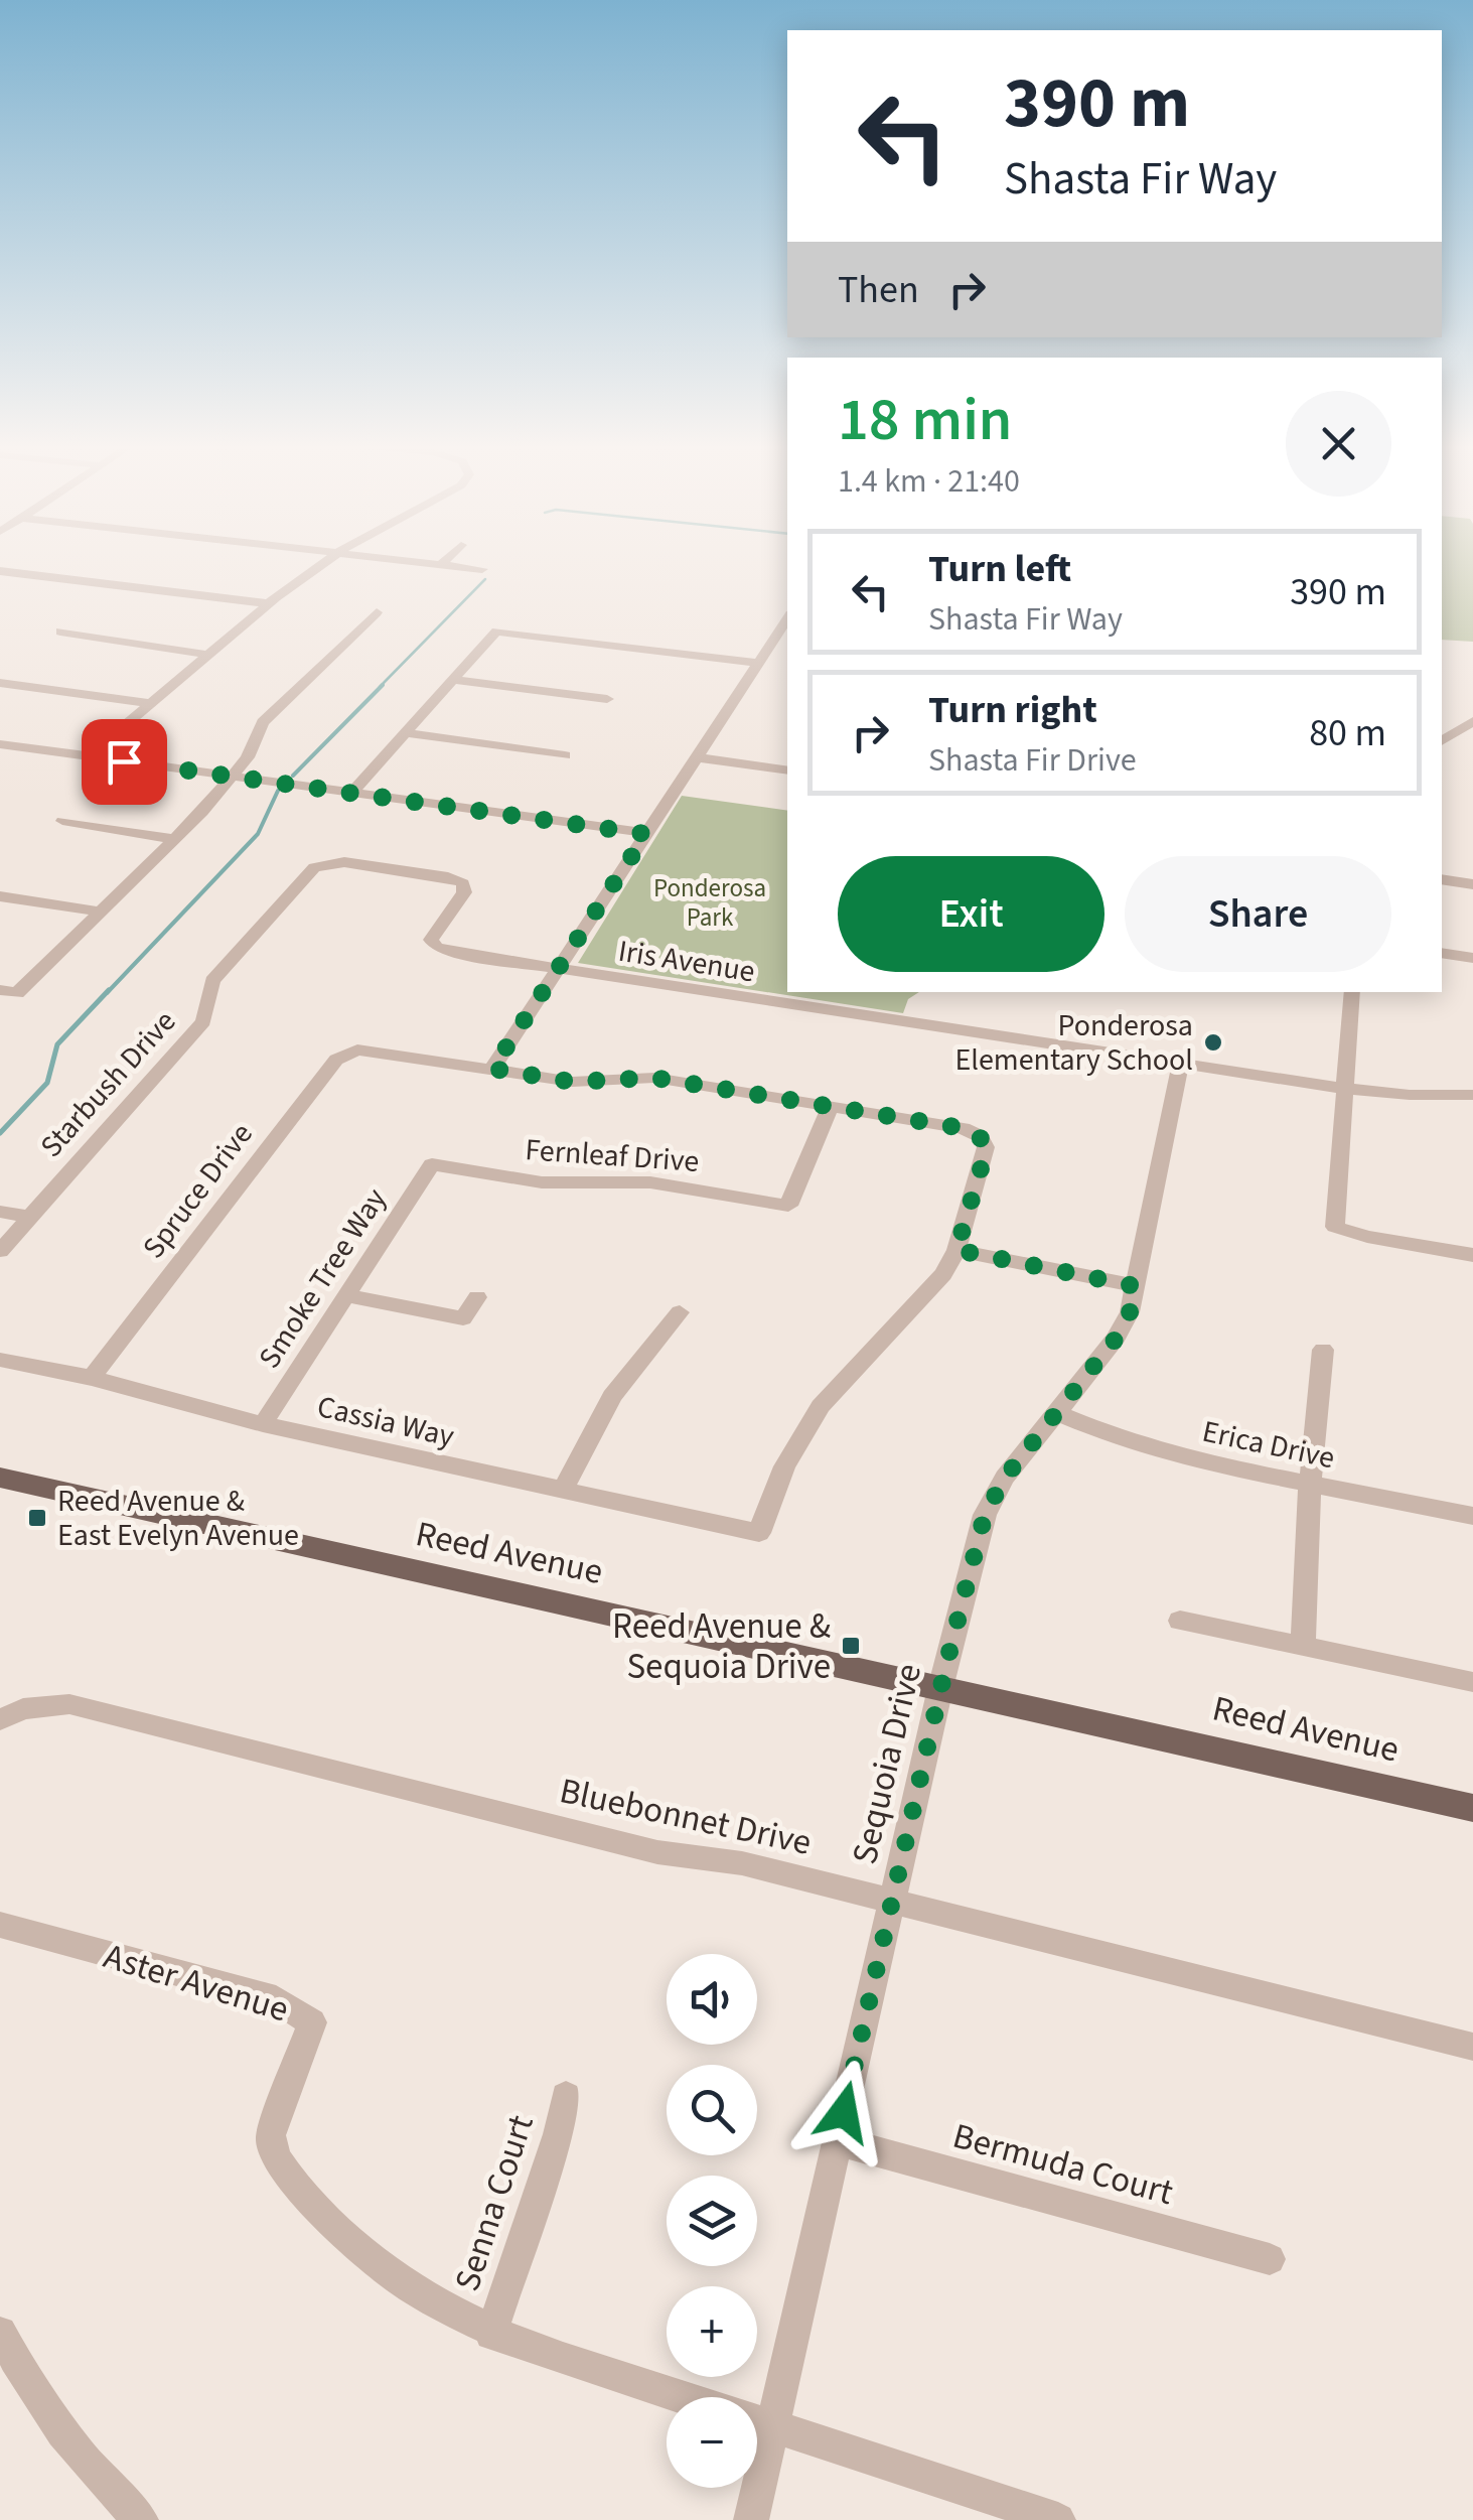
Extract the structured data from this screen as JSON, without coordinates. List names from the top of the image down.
{
  "streets": {
    "main road": ["Reed Avenue"],
    "street": [
      "Iris Avenue",
      "Starbush Drive",
      "Fernleaf Drive",
      "Spruce Drive",
      "Smoke Tree Way",
      "Cassia Way",
      "Erica Drive",
      "Sequoia Drive",
      "Bluebonnet Drive",
      "Aster Avenue",
      "Bermuda Court",
      "Senna Court"
    ]
  },
  "crossings": [
    ["Iris Avenue", "Starbush Drive"],
    ["Iris Avenue", "Sequoia Drive"],
    ["Fernleaf Drive", "Smoke Tree Way"],
    ["Spruce Drive", "Cassia Way"],
    ["Smoke Tree Way", "Cassia Way"],
    ["Erica Drive", "Sequoia Drive"],
    ["Reed Avenue", "Sequoia Drive"],
    ["Sequoia Drive", "Bluebonnet Drive"],
    ["Sequoia Drive", "Aster Avenue"],
    ["Sequoia Drive", "Bermuda Court"],
    ["Aster Avenue", "Senna Court"]
  ],
  "parks": ["Ponderosa Park"],
  "places": {
    "other": ["Ponderosa Elementary School"],
    "transit": ["Reed Avenue & East Evelyn Avenue", "Reed Avenue & Sequoia Drive"]
  },
  "page": {
    "turn": ["390 m", "Shasta Fir Way"],
    "then": "Then",
    "heading": ["18 min", "1.4 km · 21:40"],
    "list": [
      {
        "name": "Turn left",
        "note": "Shasta Fir Way",
        "value": "390 m"
      },
      {
        "name": "Turn right",
        "note": "Shasta Fir Drive",
        "value": "80 m"
      }
    ],
    "buttons": ["Exit", "Share"],
    "map_buttons": ["+", "−"]
  }
}
